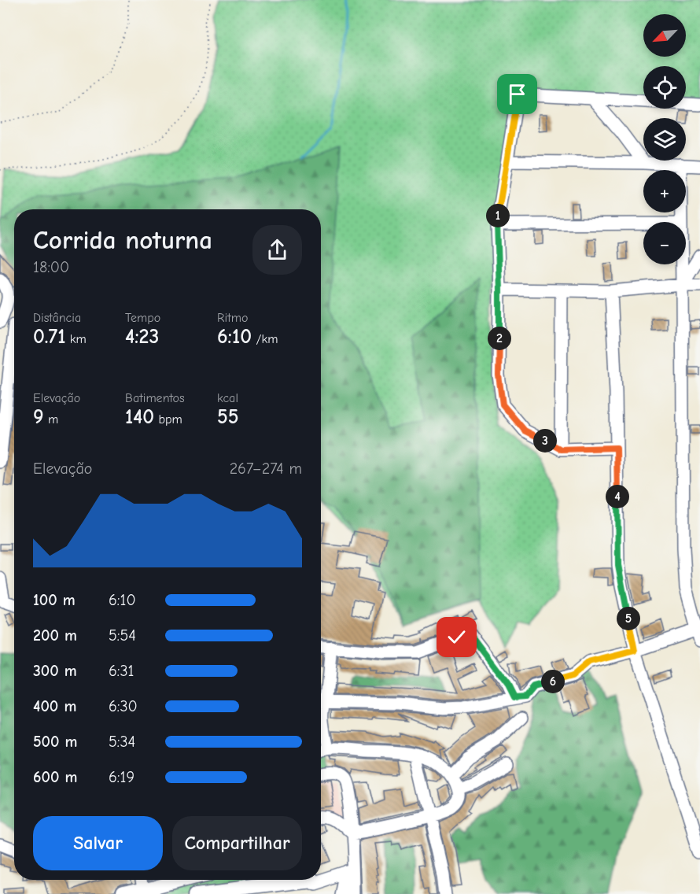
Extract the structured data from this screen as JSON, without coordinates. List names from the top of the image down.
{
  "north": "bottom left",
  "page": {
    "map_buttons": ["+", "−"],
    "pins": [
      "1",
      "2",
      "3",
      "4",
      "5",
      "6"
    ],
    "heading": ["Corrida noturna", "18:00"],
    "stats": [
      ["Distância", "0.71 km"],
      ["Tempo", "4:23"],
      ["Ritmo", "6:10 /km"],
      ["Elevação", "9 m"],
      ["Batimentos", "140 bpm"],
      ["kcal", "55"]
    ],
    "chart": ["Elevação", "267–274 m"],
    "list": [
      {
        "name": "100 m",
        "note": "6:10"
      },
      {
        "name": "200 m",
        "note": "5:54"
      },
      {
        "name": "300 m",
        "note": "6:31"
      },
      {
        "name": "400 m",
        "note": "6:30"
      },
      {
        "name": "500 m",
        "note": "5:34"
      },
      {
        "name": "600 m",
        "note": "6:19"
      }
    ],
    "buttons": ["Salvar", "Compartilhar"]
  }
}
